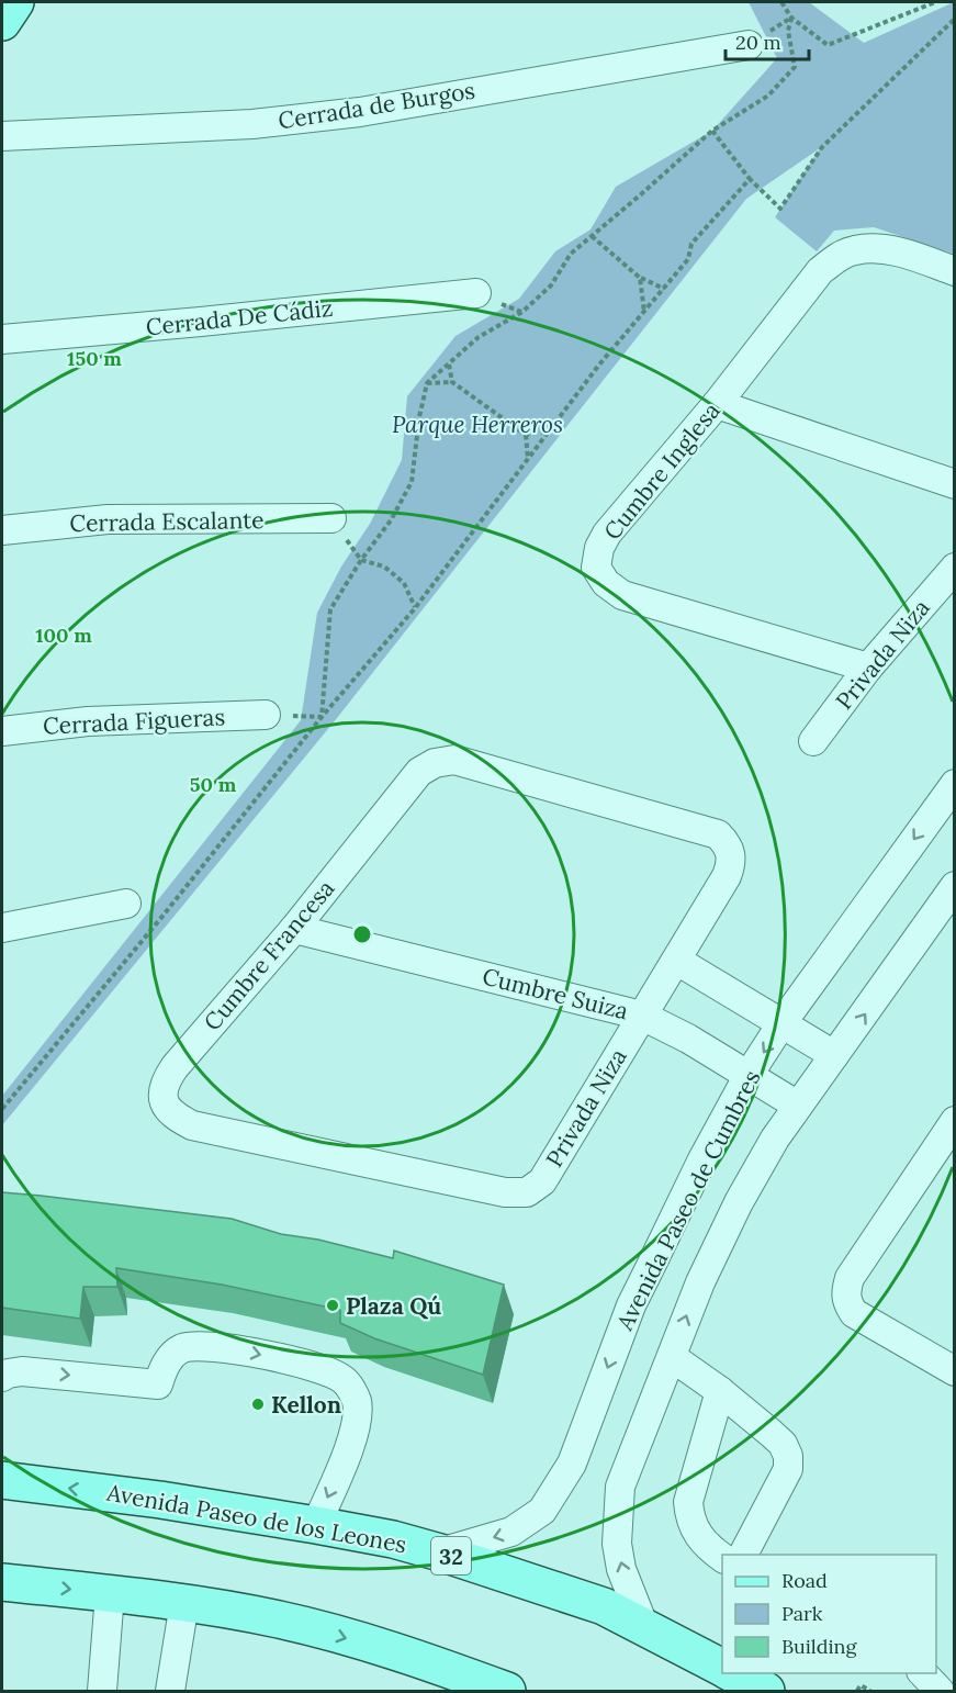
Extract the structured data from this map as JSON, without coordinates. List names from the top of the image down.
{
  "streets": {
    "main road": ["Avenida Paseo de los Leones", "32"],
    "street": [
      "Cerrada de Burgos",
      "Cerrada De Cádiz",
      "Cumbre Inglesa",
      "Cerrada Escalante",
      "Privada Niza",
      "Cerrada Figueras",
      "Cumbre Francesa",
      "Cumbre Suiza",
      "Avenida Paseo de Cumbres"
    ]
  },
  "crossings": [
    ["Cumbre Inglesa", "Privada Niza"],
    ["Privada Niza", "Cumbre Francesa"],
    ["Privada Niza", "Cumbre Suiza"],
    ["Cumbre Francesa", "Cumbre Suiza"],
    ["Cumbre Suiza", "Avenida Paseo de Cumbres"],
    ["Avenida Paseo de Cumbres", "Avenida Paseo de los Leones"]
  ],
  "parks": ["Parque Herreros"],
  "places": ["Plaza Qú", "Kellon"],
  "legend": ["Road", "Park", "Building"],
  "scale_bar": "20 m",
  "rings": ["150 m", "100 m", "50 m"]
}
